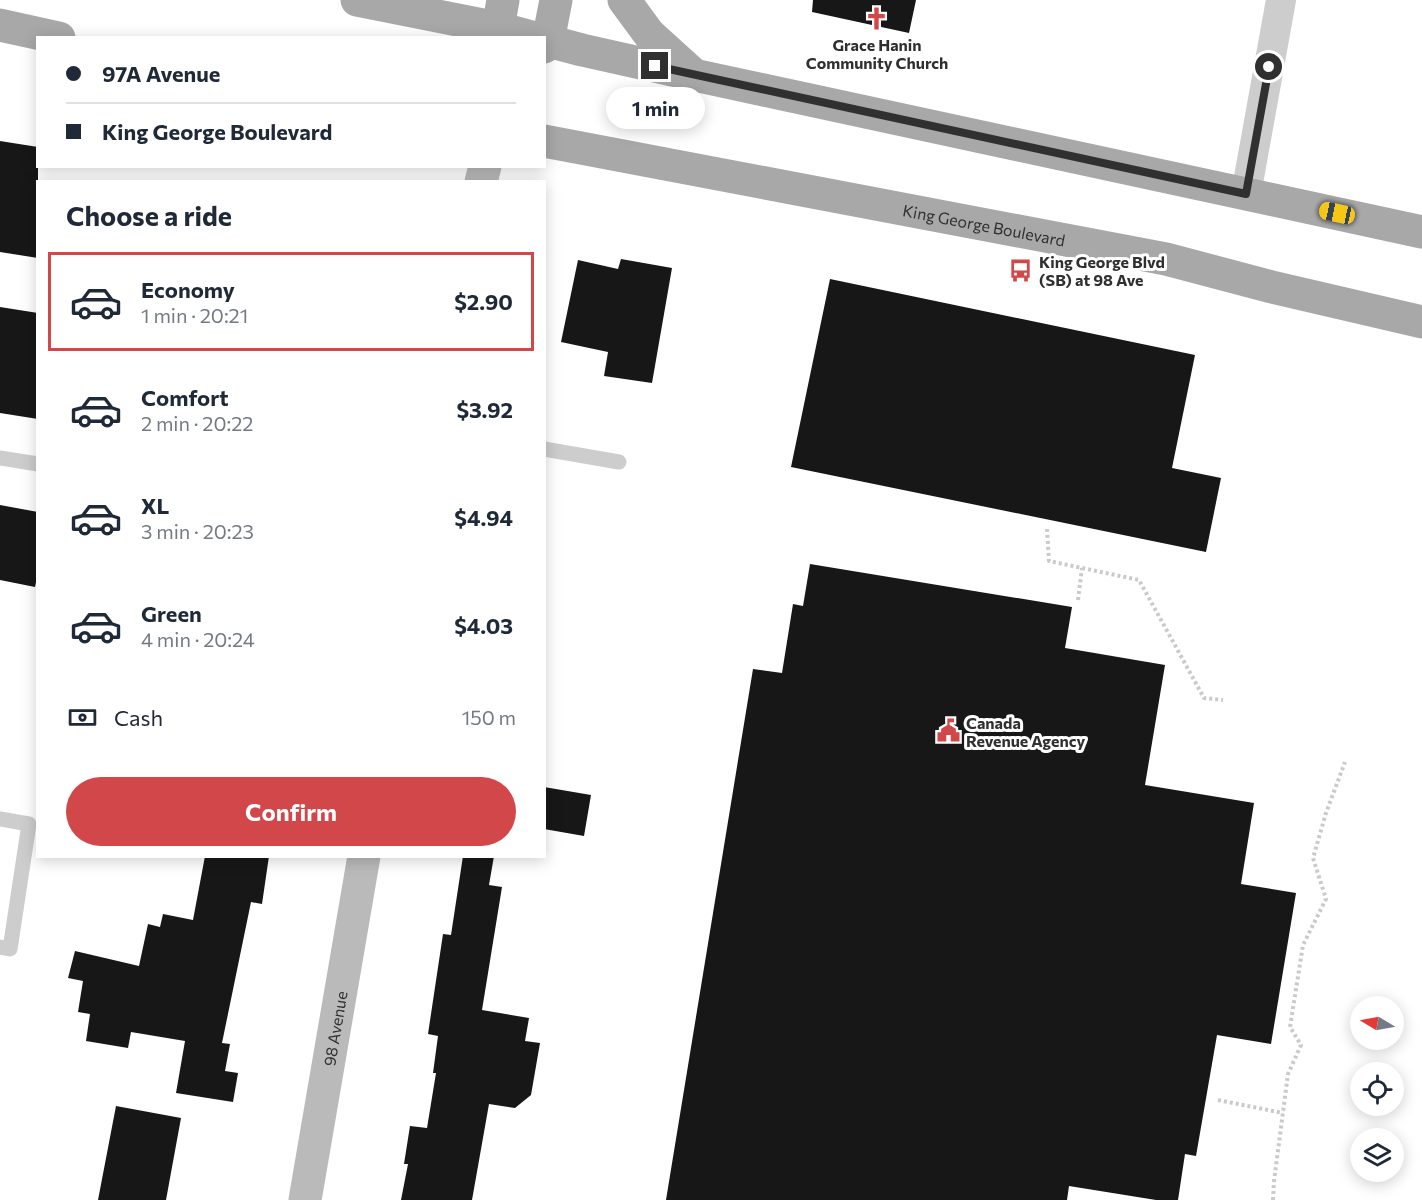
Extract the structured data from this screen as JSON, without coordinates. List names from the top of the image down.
{
  "streets": {
    "main road": ["King George Boulevard"],
    "street": ["98 Avenue"]
  },
  "places": {
    "church": ["Grace Hanin Community Church"],
    "bus stop": ["King George Blvd (SB) at 98 Ave"],
    "public building": ["Canada Revenue Agency"]
  },
  "north": "left",
  "page": {
    "banner": ["97A Avenue", "King George Boulevard"],
    "bubble": "1 min",
    "heading": "Choose a ride",
    "list": [
      {
        "name": "Economy",
        "note": "1 min · 20:21",
        "value": "$2.90"
      },
      {
        "name": "Comfort",
        "note": "2 min · 20:22",
        "value": "$3.92"
      },
      {
        "name": "XL",
        "note": "3 min · 20:23",
        "value": "$4.94"
      },
      {
        "name": "Green",
        "note": "4 min · 20:24",
        "value": "$4.03"
      }
    ],
    "pay": ["Cash", "150 m"],
    "buttons": "Confirm"
  }
}
